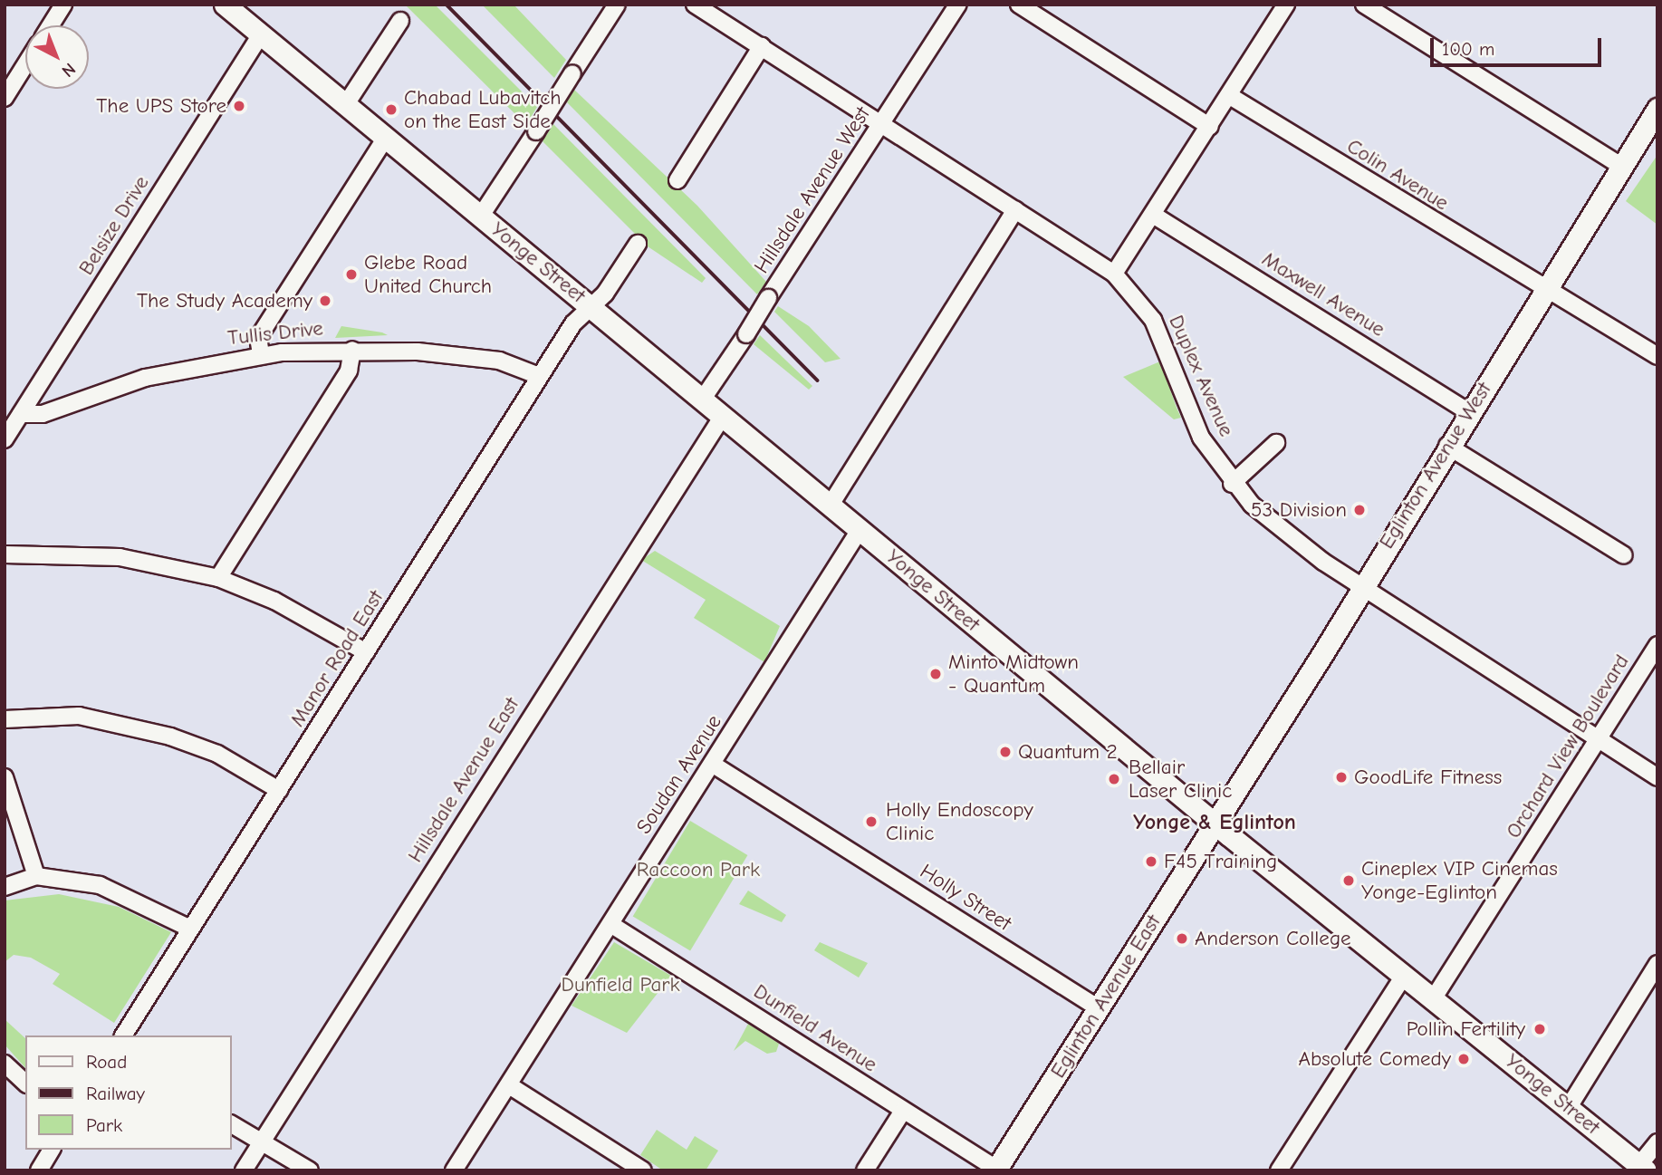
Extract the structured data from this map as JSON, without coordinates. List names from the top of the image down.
{
  "streets": {
    "main road": ["Yonge Street", "Eglinton Avenue West", "Eglinton Avenue East"],
    "street": [
      "Colin Avenue",
      "Hillsdale Avenue West",
      "Belsize Drive",
      "Maxwell Avenue",
      "Tullis Drive",
      "Duplex Avenue",
      "Manor Road East",
      "Orchard View Boulevard",
      "Soudan Avenue",
      "Hillsdale Avenue East",
      "Holly Street",
      "Dunfield Avenue"
    ]
  },
  "crossings": [
    ["Colin Avenue", "Eglinton Avenue West"],
    ["Hillsdale Avenue West", "Yonge Street"],
    ["Hillsdale Avenue West", "Duplex Avenue"],
    ["Belsize Drive", "Yonge Street"],
    ["Belsize Drive", "Tullis Drive"],
    ["Yonge Street", "Eglinton Avenue West"],
    ["Yonge Street", "Manor Road East"],
    ["Yonge Street", "Orchard View Boulevard"],
    ["Yonge Street", "Soudan Avenue"],
    ["Yonge Street", "Hillsdale Avenue East"],
    ["Yonge Street", "Eglinton Avenue East"],
    ["Maxwell Avenue", "Eglinton Avenue West"],
    ["Tullis Drive", "Manor Road East"],
    ["Duplex Avenue", "Eglinton Avenue West"],
    ["Duplex Avenue", "Orchard View Boulevard"],
    ["Eglinton Avenue West", "Eglinton Avenue East"],
    ["Soudan Avenue", "Holly Street"],
    ["Soudan Avenue", "Dunfield Avenue"],
    ["Holly Street", "Eglinton Avenue East"],
    ["Eglinton Avenue East", "Dunfield Avenue"]
  ],
  "districts": ["Yonge & Eglinton"],
  "parks": ["Raccoon Park", "Dunfield Park"],
  "places": [
    "The UPS Store",
    "Chabad Lubavitch on the East Side",
    "Glebe Road United Church",
    "The Study Academy",
    "53 Division",
    "Minto Midtown - Quantum",
    "Quantum 2",
    "GoodLife Fitness",
    "Bellair Laser Clinic",
    "Holly Endoscopy Clinic",
    "F45 Training",
    "Cineplex VIP Cinemas Yonge-Eglinton",
    "Anderson College",
    "Pollin Fertility",
    "Absolute Comedy"
  ],
  "legend": ["Road", "Railway", "Park"],
  "scale_bar": "100 m",
  "north": "bottom right"
}
